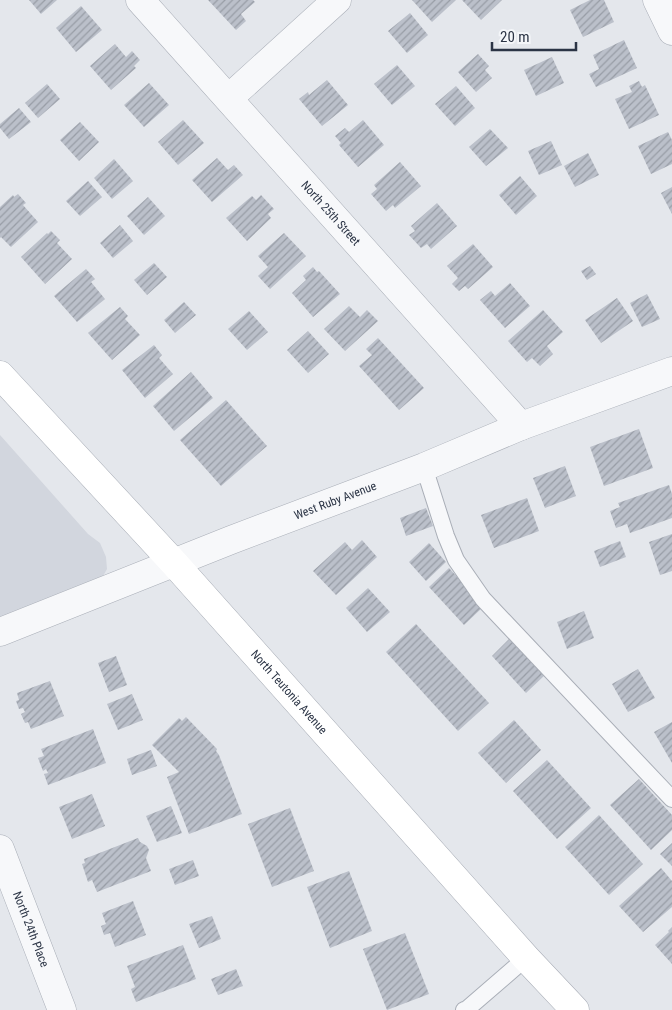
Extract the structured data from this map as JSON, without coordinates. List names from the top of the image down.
{
  "streets": {
    "main road": ["North Teutonia Avenue"],
    "street": ["North 25th Street", "West Ruby Avenue", "North 24th Place"]
  },
  "crossings": [
    ["North 25th Street", "West Ruby Avenue"],
    ["West Ruby Avenue", "North Teutonia Avenue"]
  ],
  "scale_bar": "20 m"
}
